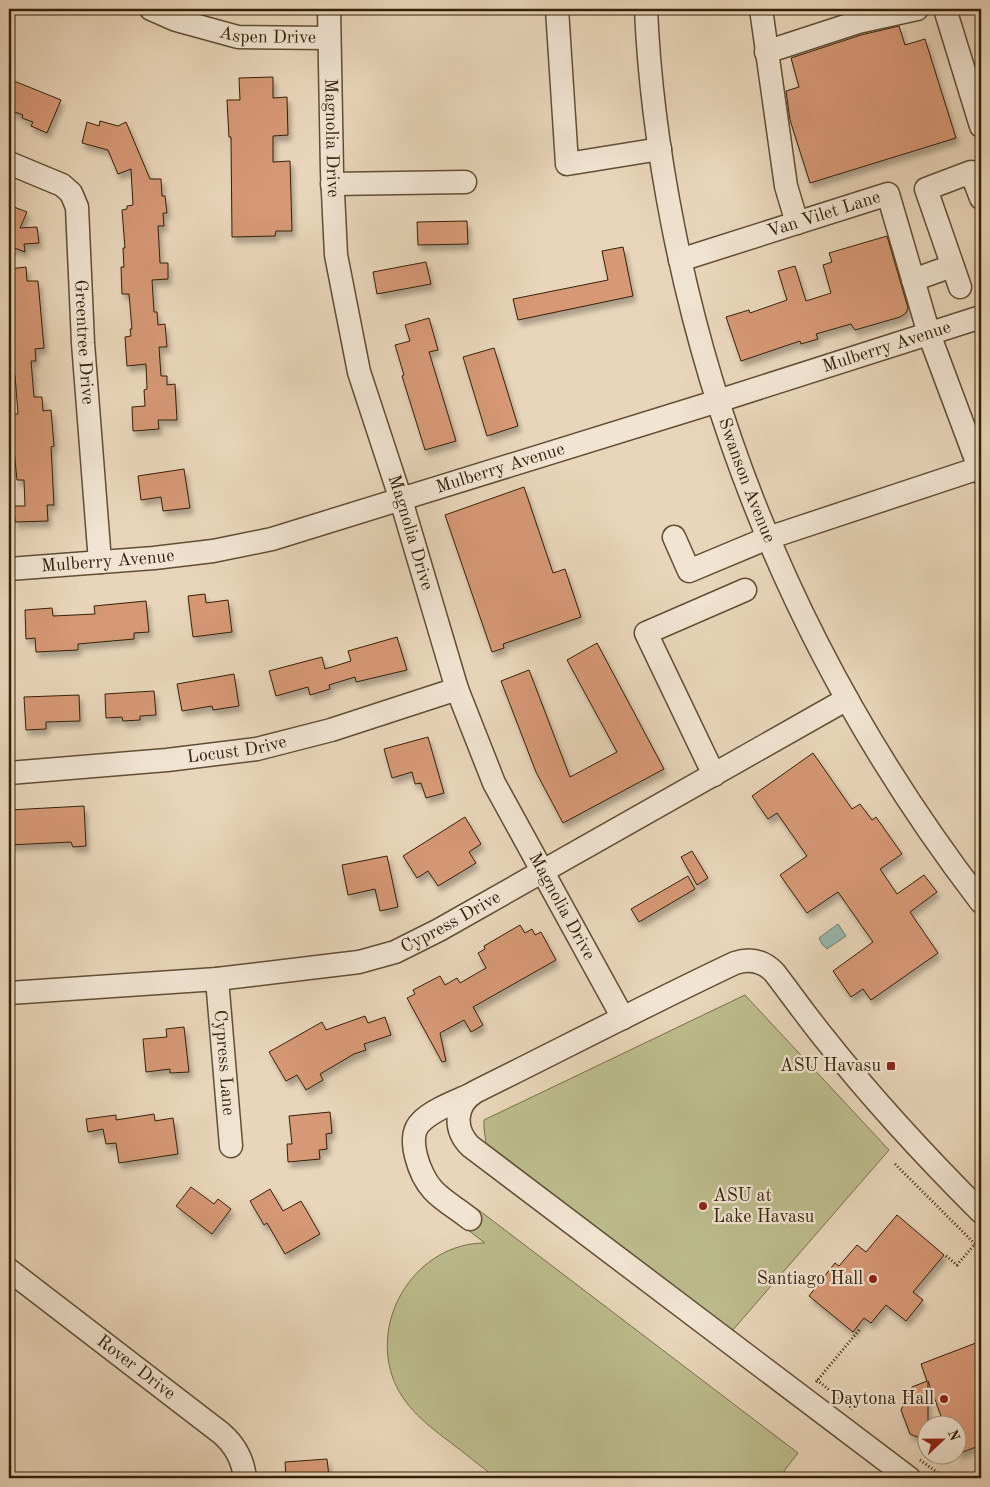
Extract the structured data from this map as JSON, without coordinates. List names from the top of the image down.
{
  "streets": {
    "street": [
      "Aspen Drive",
      "Magnolia Drive",
      "Van Vilet Lane",
      "Greentree Drive",
      "Mulberry Avenue",
      "Swanson Avenue",
      "Locust Drive",
      "Cypress Drive",
      "Cypress Lane",
      "Rover Drive"
    ]
  },
  "crossings": [
    ["Aspen Drive", "Magnolia Drive"],
    ["Magnolia Drive", "Mulberry Avenue"],
    ["Magnolia Drive", "Locust Drive"],
    ["Magnolia Drive", "Cypress Drive"],
    ["Van Vilet Lane", "Mulberry Avenue"],
    ["Van Vilet Lane", "Swanson Avenue"],
    ["Greentree Drive", "Mulberry Avenue"],
    ["Mulberry Avenue", "Swanson Avenue"],
    ["Swanson Avenue", "Cypress Drive"],
    ["Cypress Drive", "Cypress Lane"]
  ],
  "places": {
    "transit": ["ASU Havasu"],
    "other": ["ASU at Lake Havasu", "Santiago Hall", "Daytona Hall"]
  },
  "north": "right"
}
